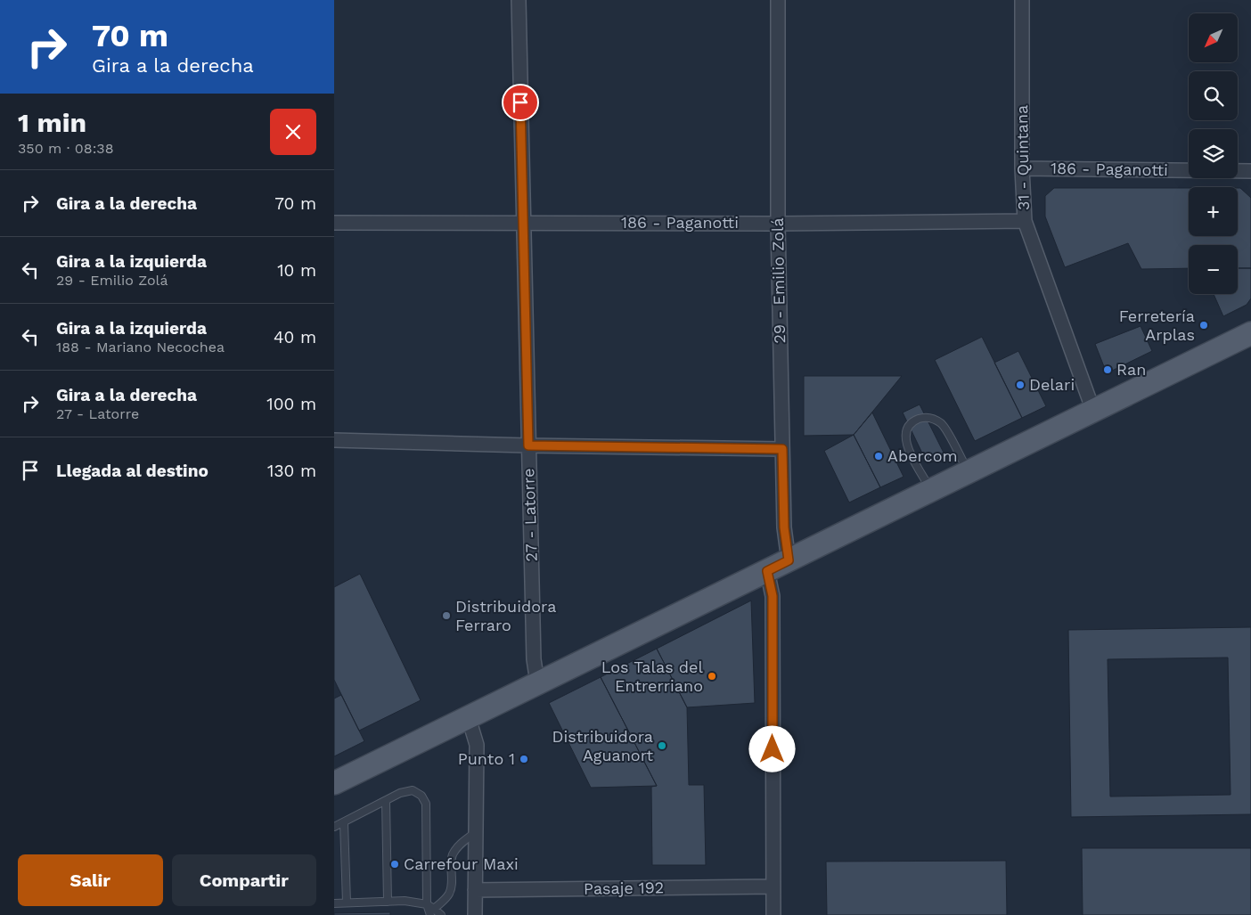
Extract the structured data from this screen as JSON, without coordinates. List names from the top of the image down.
{
  "streets": {
    "street": [
      "31 - Quintana",
      "186 - Paganotti",
      "29 - Emilio Zolá",
      "27 - Latorre",
      "Pasaje 192"
    ]
  },
  "crossings": [
    ["31 - Quintana", "186 - Paganotti"],
    ["186 - Paganotti", "29 - Emilio Zolá"],
    ["186 - Paganotti", "27 - Latorre"]
  ],
  "places": [
    "Ferretería Arplas",
    "Ran",
    "Delari",
    "Abercom",
    "Distribuidora Ferraro",
    "Los Talas del Entrerriano",
    "Distribuidora Aguanort",
    "Punto 1",
    "Carrefour Maxi"
  ],
  "north": "bottom left",
  "page": {
    "turn": ["70 m", "Gira a la derecha"],
    "map_buttons": ["+", "−"],
    "heading": ["1 min", "350 m · 08:38"],
    "list": [
      {
        "name": "Gira a la derecha",
        "value": "70 m"
      },
      {
        "name": "Gira a la izquierda",
        "note": "29 - Emilio Zolá",
        "value": "10 m"
      },
      {
        "name": "Gira a la izquierda",
        "note": "188 - Mariano Necochea",
        "value": "40 m"
      },
      {
        "name": "Gira a la derecha",
        "note": "27 - Latorre",
        "value": "100 m"
      },
      {
        "name": "Llegada al destino",
        "value": "130 m"
      }
    ],
    "buttons": ["Salir", "Compartir"]
  }
}
